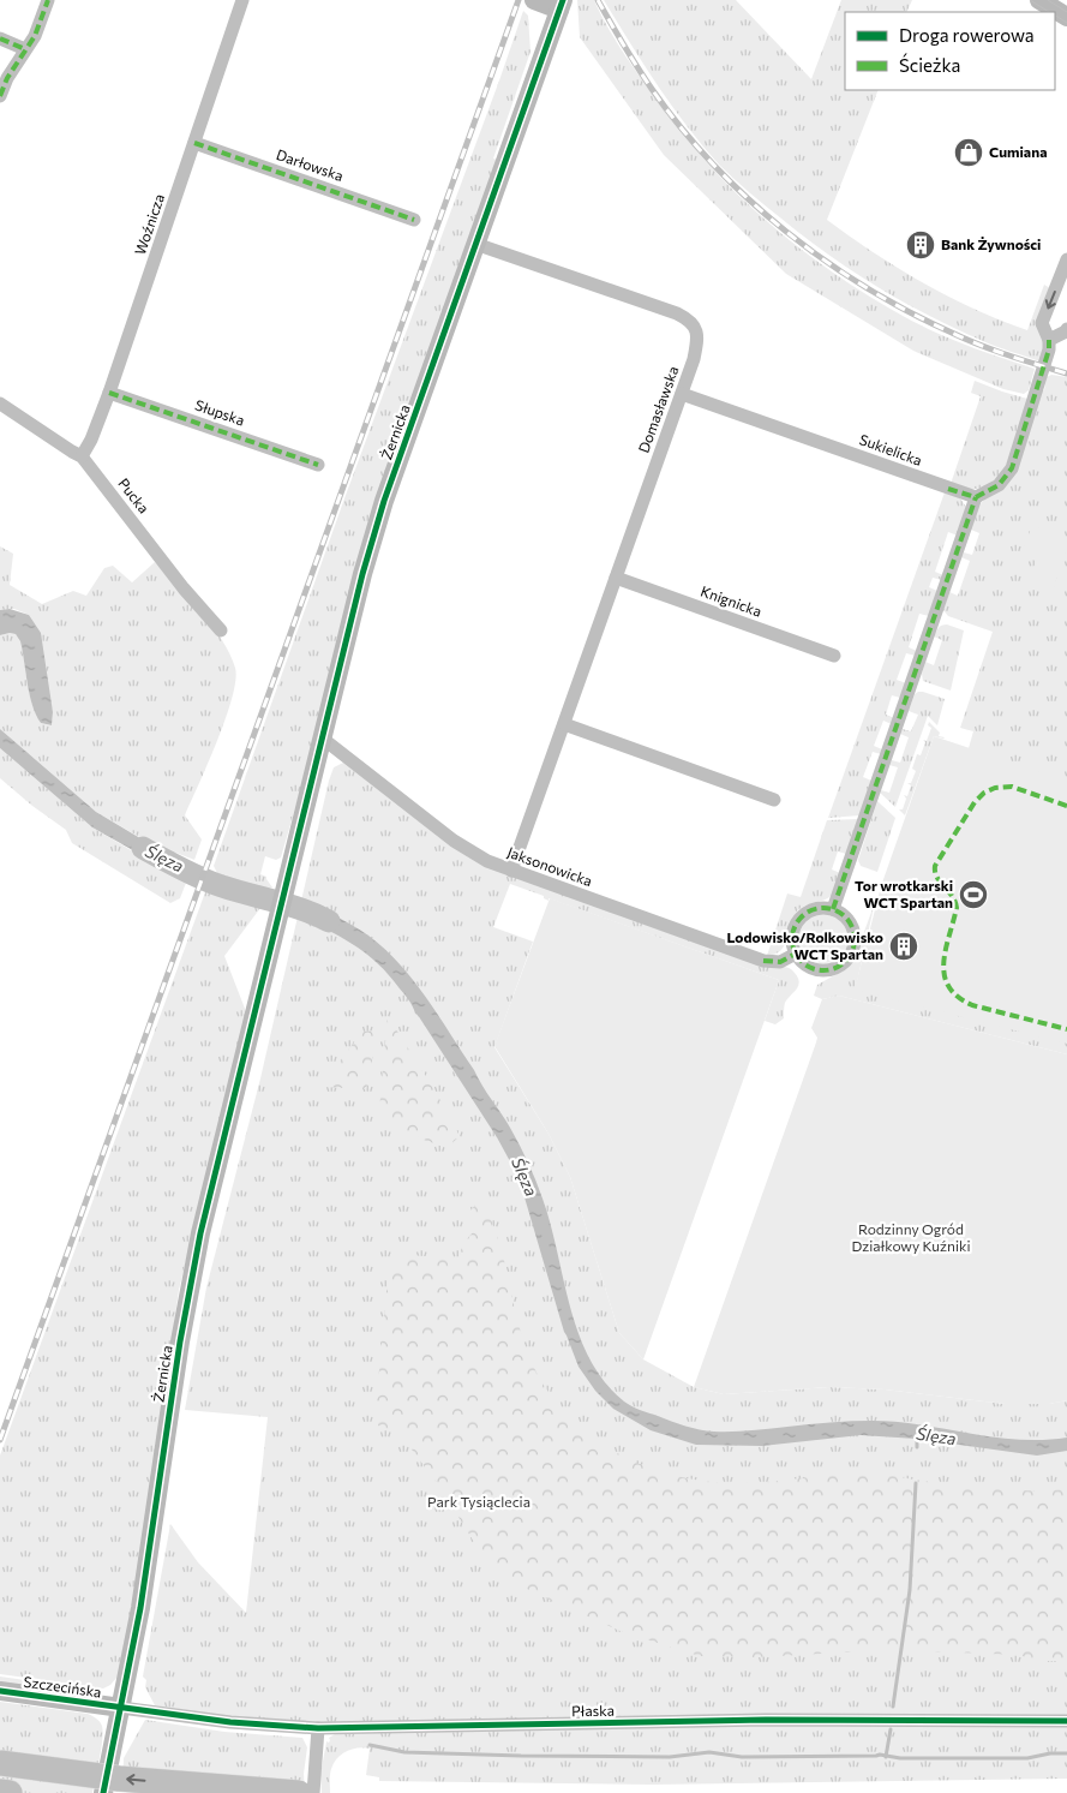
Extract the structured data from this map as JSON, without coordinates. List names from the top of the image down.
{
  "streets": {
    "street": [
      "Darłowska",
      "Woźnicza",
      "Domasławska",
      "Słupska",
      "Żernicka",
      "Sukielicka",
      "Pucka",
      "Knignicka",
      "Jaksonowicka",
      "Szczecińska",
      "Płaska"
    ]
  },
  "crossings": [
    ["Darłowska", "Woźnicza"],
    ["Woźnicza", "Słupska"],
    ["Woźnicza", "Pucka"],
    ["Domasławska", "Żernicka"],
    ["Domasławska", "Sukielicka"],
    ["Domasławska", "Knignicka"],
    ["Domasławska", "Jaksonowicka"],
    ["Żernicka", "Jaksonowicka"],
    ["Żernicka", "Szczecińska"],
    ["Żernicka", "Płaska"],
    ["Szczecińska", "Płaska"]
  ],
  "water": ["Ślęza"],
  "parks": ["Rodzinny Ogród Działkowy Kuźniki", "Park Tysiąclecia"],
  "places": {
    "shop": ["Cumiana"],
    "building": ["Bank Żywności", "Lodowisko/Rolkowisko WCT Spartan"],
    "sports": ["Tor wrotkarski WCT Spartan"]
  },
  "legend": ["Droga rowerowa", "Ścieżka"]
}
